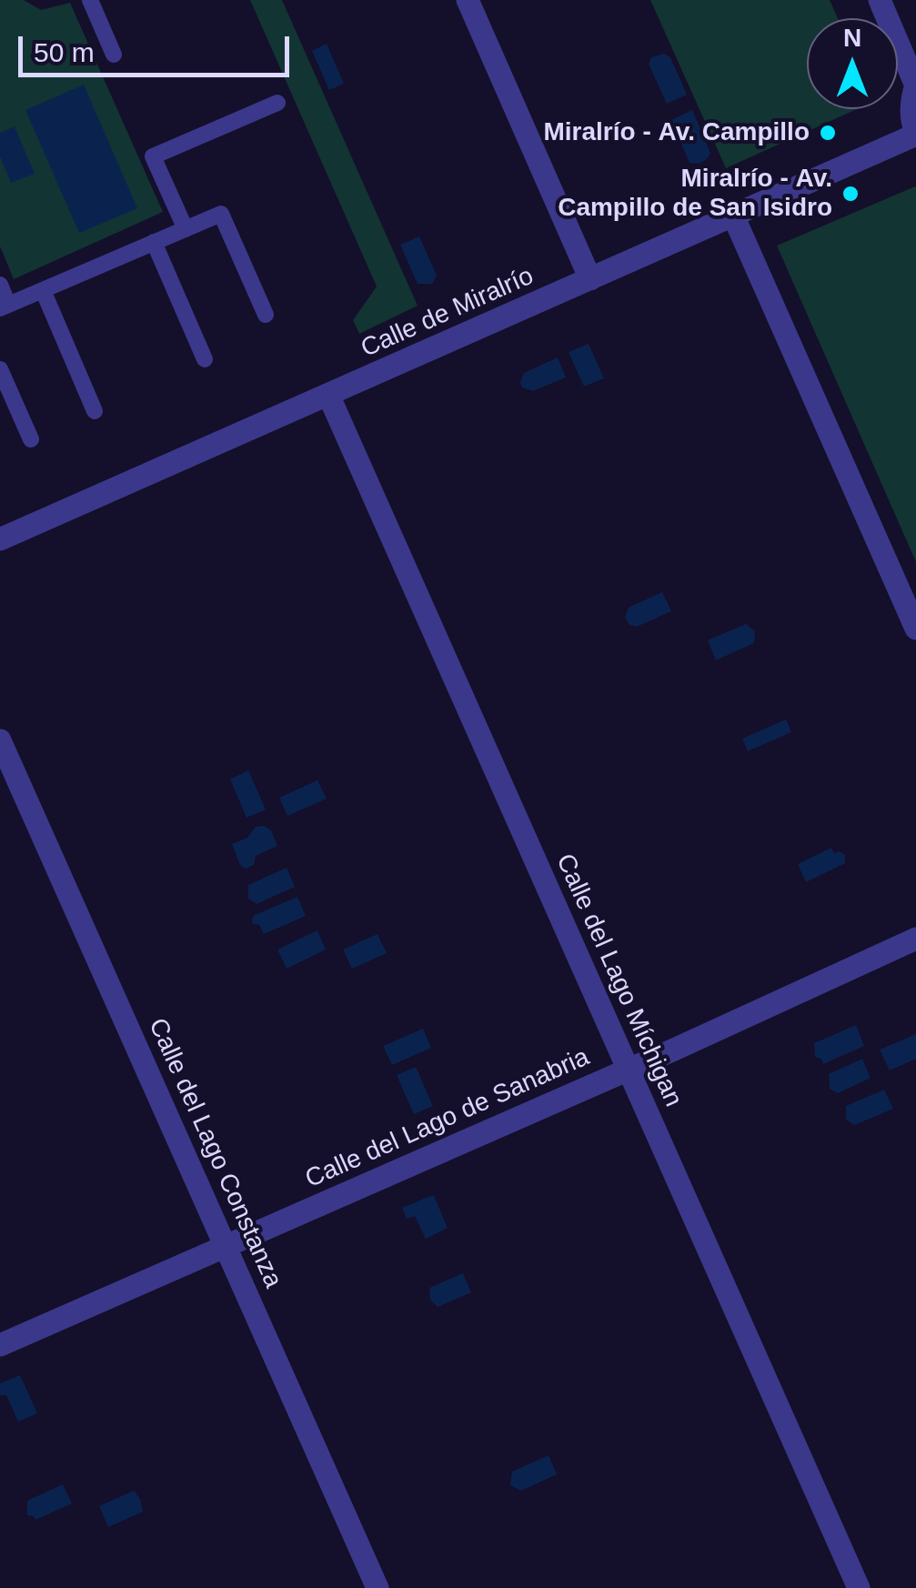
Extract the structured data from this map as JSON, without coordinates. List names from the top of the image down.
{
  "streets": {
    "street": [
      "Calle de Miralrío",
      "Calle del Lago Míchigan",
      "Calle del Lago de Sanabria",
      "Calle del Lago Constanza"
    ]
  },
  "crossings": [
    ["Calle de Miralrío", "Calle del Lago Míchigan"],
    ["Calle del Lago Míchigan", "Calle del Lago de Sanabria"],
    ["Calle del Lago de Sanabria", "Calle del Lago Constanza"]
  ],
  "places": ["Miralrío - Av. Campillo", "Miralrío - Av. Campillo de San Isidro"],
  "scale_bar": "50 m",
  "north": "top"
}
